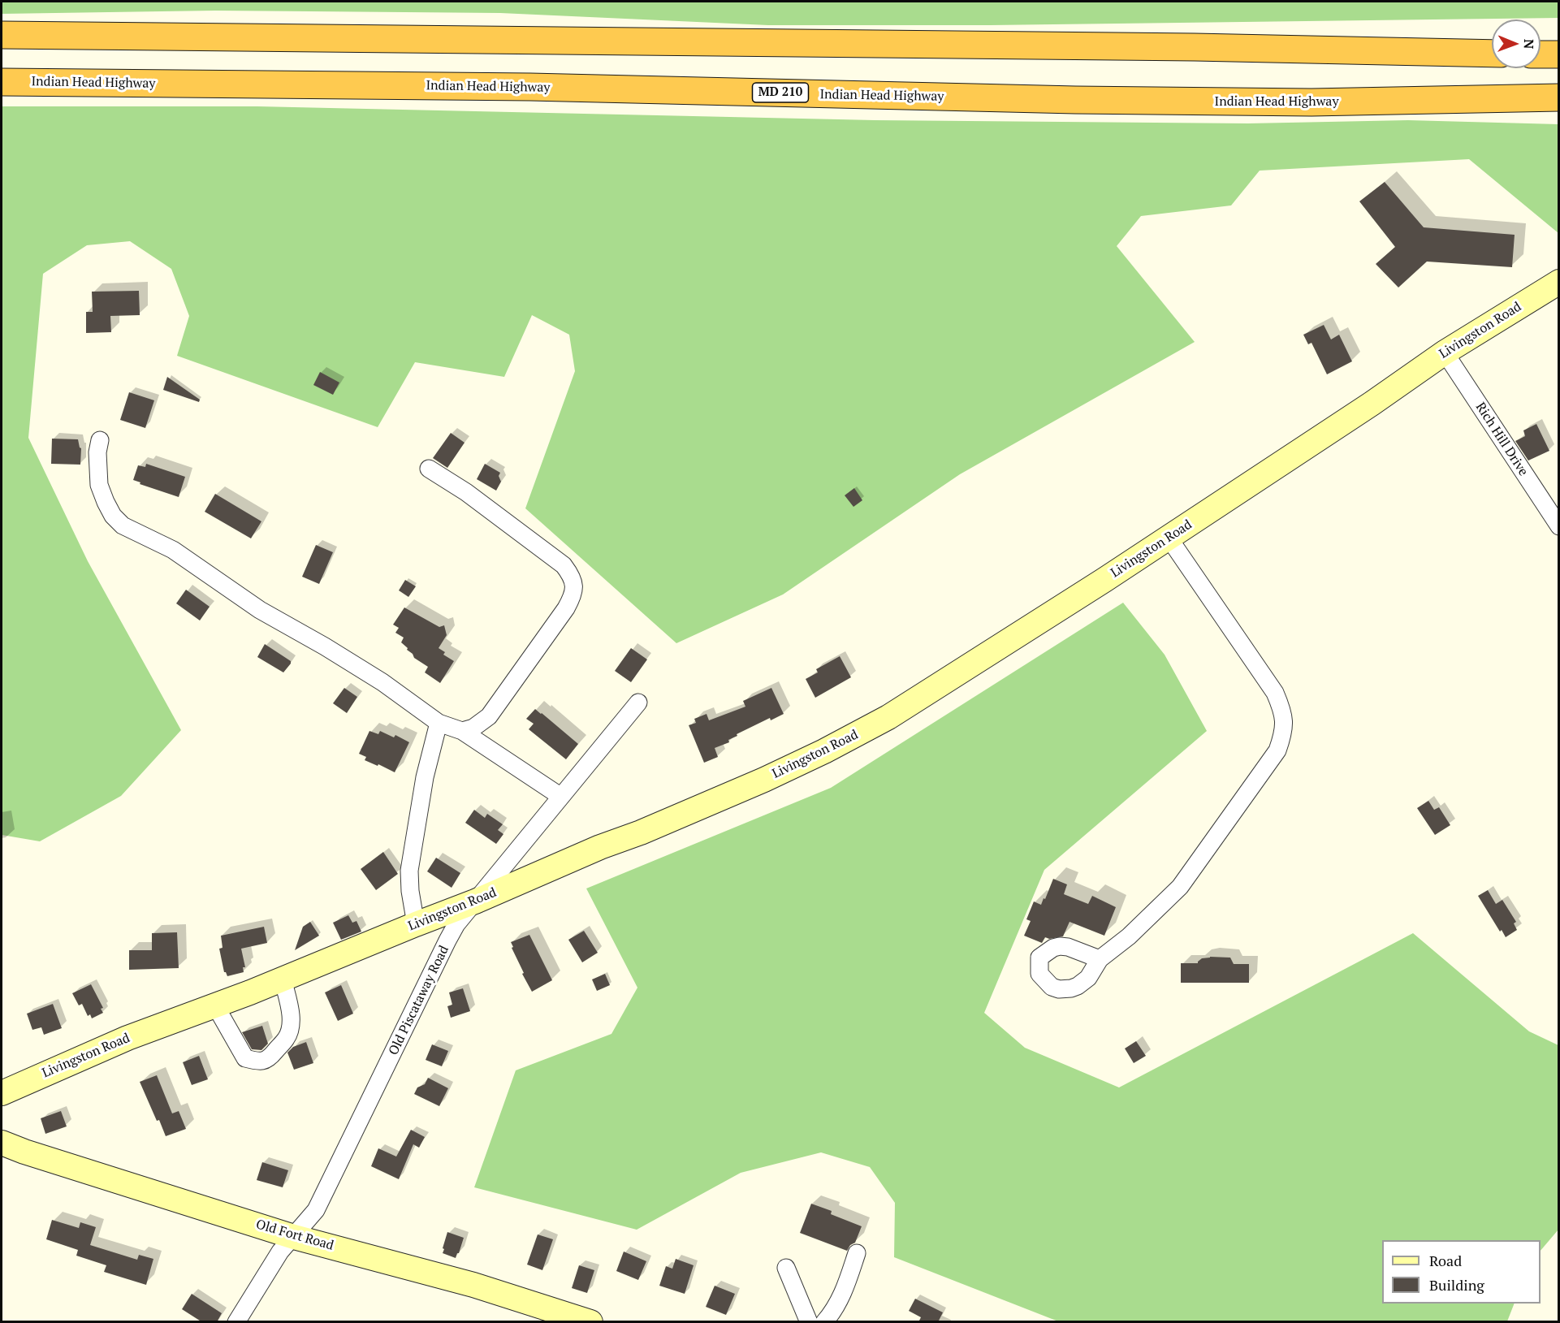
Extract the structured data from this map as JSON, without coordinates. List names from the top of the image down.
{
  "streets": {
    "highway": ["Indian Head Highway", "MD 210"],
    "main road": ["Livingston Road", "Old Fort Road"],
    "street": ["Rich Hill Drive", "Old Piscataway Road"]
  },
  "crossings": [
    ["Livingston Road", "Rich Hill Drive"],
    ["Livingston Road", "Old Piscataway Road"],
    ["Old Piscataway Road", "Old Fort Road"]
  ],
  "legend": ["Road", "Building"],
  "north": "right"
}
